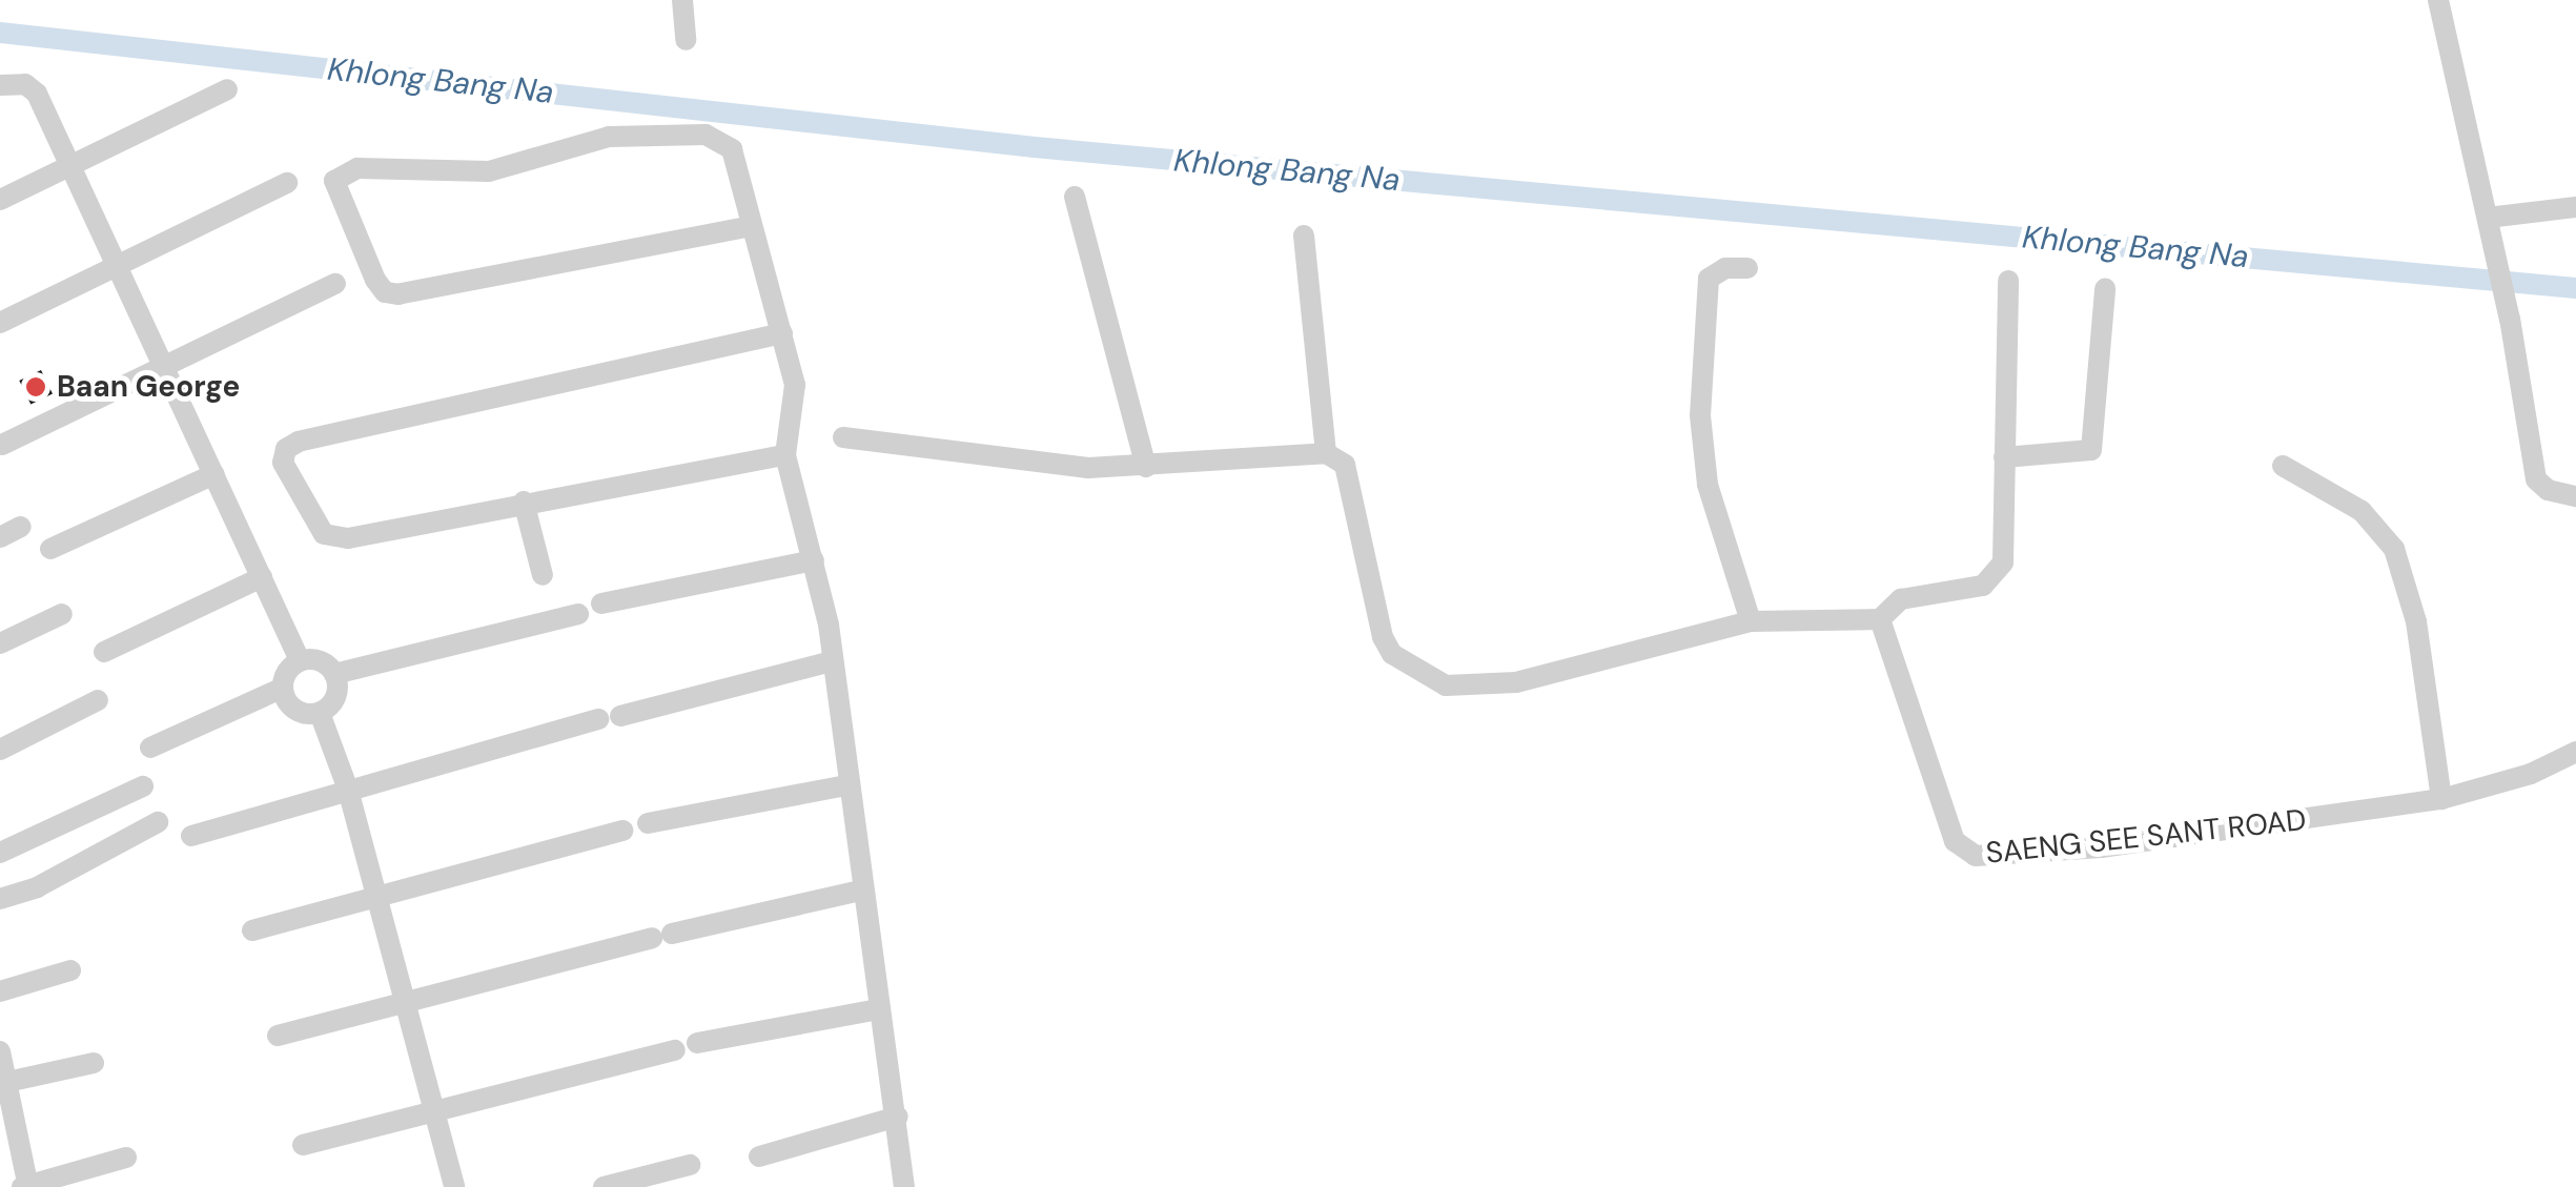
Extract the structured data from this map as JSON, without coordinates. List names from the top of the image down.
{
  "streets": {
    "street": ["SAENG SEE SANT ROAD"]
  },
  "water": ["Khlong Bang Na"],
  "places": ["Baan George"]
}
